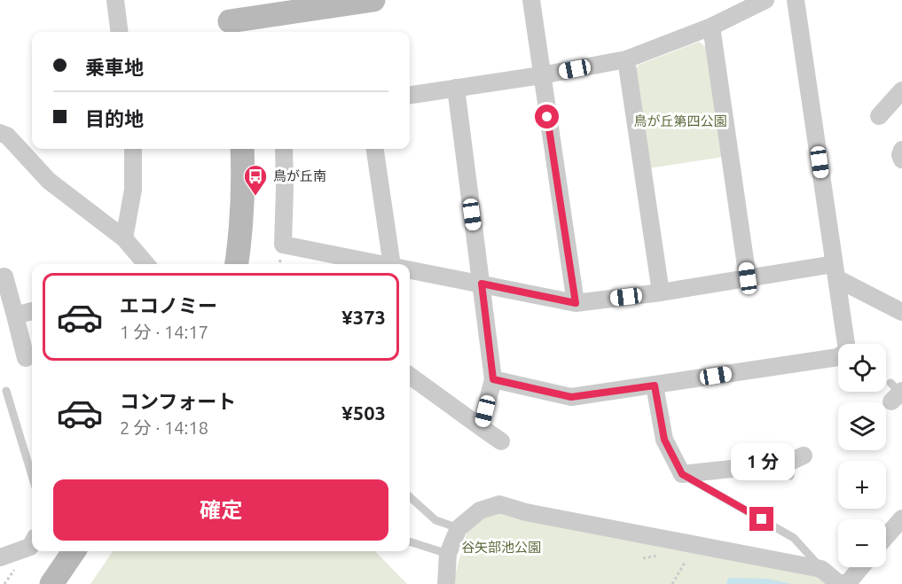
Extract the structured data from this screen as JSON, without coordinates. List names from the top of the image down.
{
  "parks": ["鳥が丘第四公園", "谷矢部池公園"],
  "places": {
    "bus stop": ["鳥が丘南"]
  },
  "page": {
    "banner": ["乗車地", "目的地"],
    "list": [
      {
        "name": "エコノミー",
        "note": "1 分 · 14:17",
        "value": "¥373"
      },
      {
        "name": "コンフォート",
        "note": "2 分 · 14:18",
        "value": "¥503"
      }
    ],
    "map_buttons": ["+", "−"],
    "bubble": "1 分",
    "buttons": "確定"
  }
}
